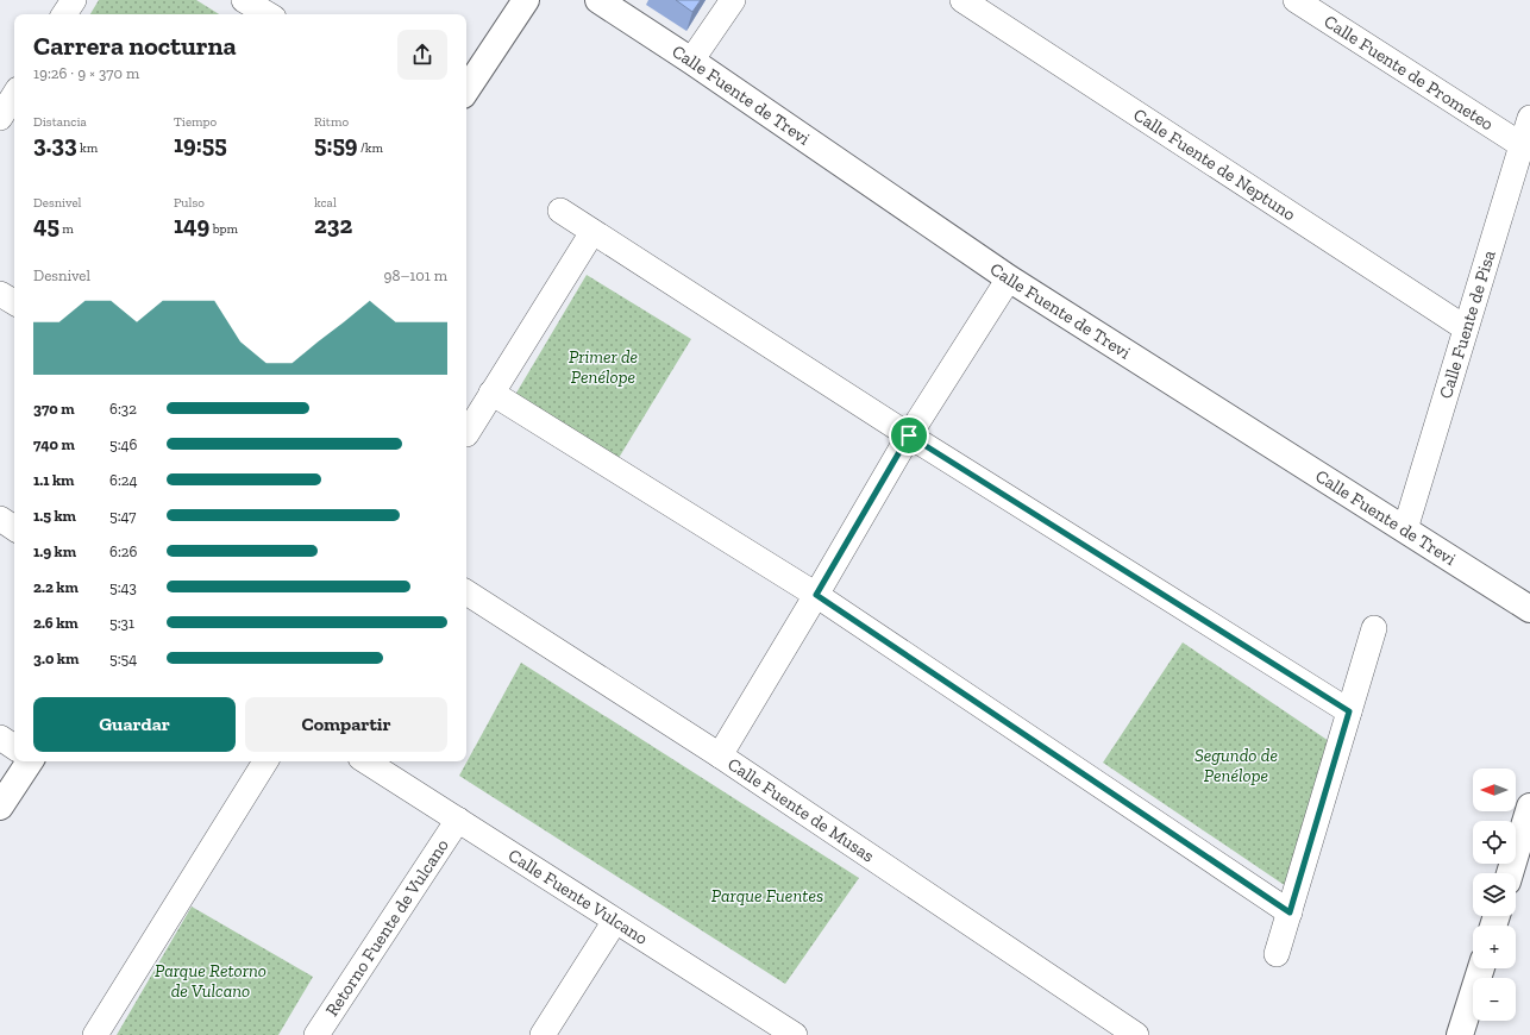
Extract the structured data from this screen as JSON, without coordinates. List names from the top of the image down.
{
  "streets": {
    "street": [
      "Calle Fuente de Prometeo",
      "Calle Fuente de Trevi",
      "Calle Fuente de Neptuno",
      "Calle Fuente de Pisa",
      "Calle Fuente de Musas",
      "Calle Fuente Vulcano",
      "Retorno Fuente de Vulcano"
    ]
  },
  "crossings": [
    ["Calle Fuente de Prometeo", "Calle Fuente de Pisa"],
    ["Calle Fuente de Trevi", "Calle Fuente de Pisa"],
    ["Calle Fuente de Neptuno", "Calle Fuente de Pisa"],
    ["Calle Fuente Vulcano", "Retorno Fuente de Vulcano"]
  ],
  "parks": [
    "Primer de Penélope",
    "Segundo de Penélope",
    "Parque Fuentes",
    "Parque Retorno de Vulcano"
  ],
  "north": "left",
  "page": {
    "heading": ["Carrera nocturna", "19:26 · 9 × 370 m"],
    "stats": [
      ["Distancia", "3.33 km"],
      ["Tiempo", "19:55"],
      ["Ritmo", "5:59 /km"],
      ["Desnivel", "45 m"],
      ["Pulso", "149 bpm"],
      ["kcal", "232"]
    ],
    "chart": ["Desnivel", "98–101 m"],
    "list": [
      {
        "name": "370 m",
        "note": "6:32"
      },
      {
        "name": "740 m",
        "note": "5:46"
      },
      {
        "name": "1.1 km",
        "note": "6:24"
      },
      {
        "name": "1.5 km",
        "note": "5:47"
      },
      {
        "name": "1.9 km",
        "note": "6:26"
      },
      {
        "name": "2.2 km",
        "note": "5:43"
      },
      {
        "name": "2.6 km",
        "note": "5:31"
      },
      {
        "name": "3.0 km",
        "note": "5:54"
      }
    ],
    "buttons": ["Guardar", "Compartir"],
    "map_buttons": ["+", "−"]
  }
}
